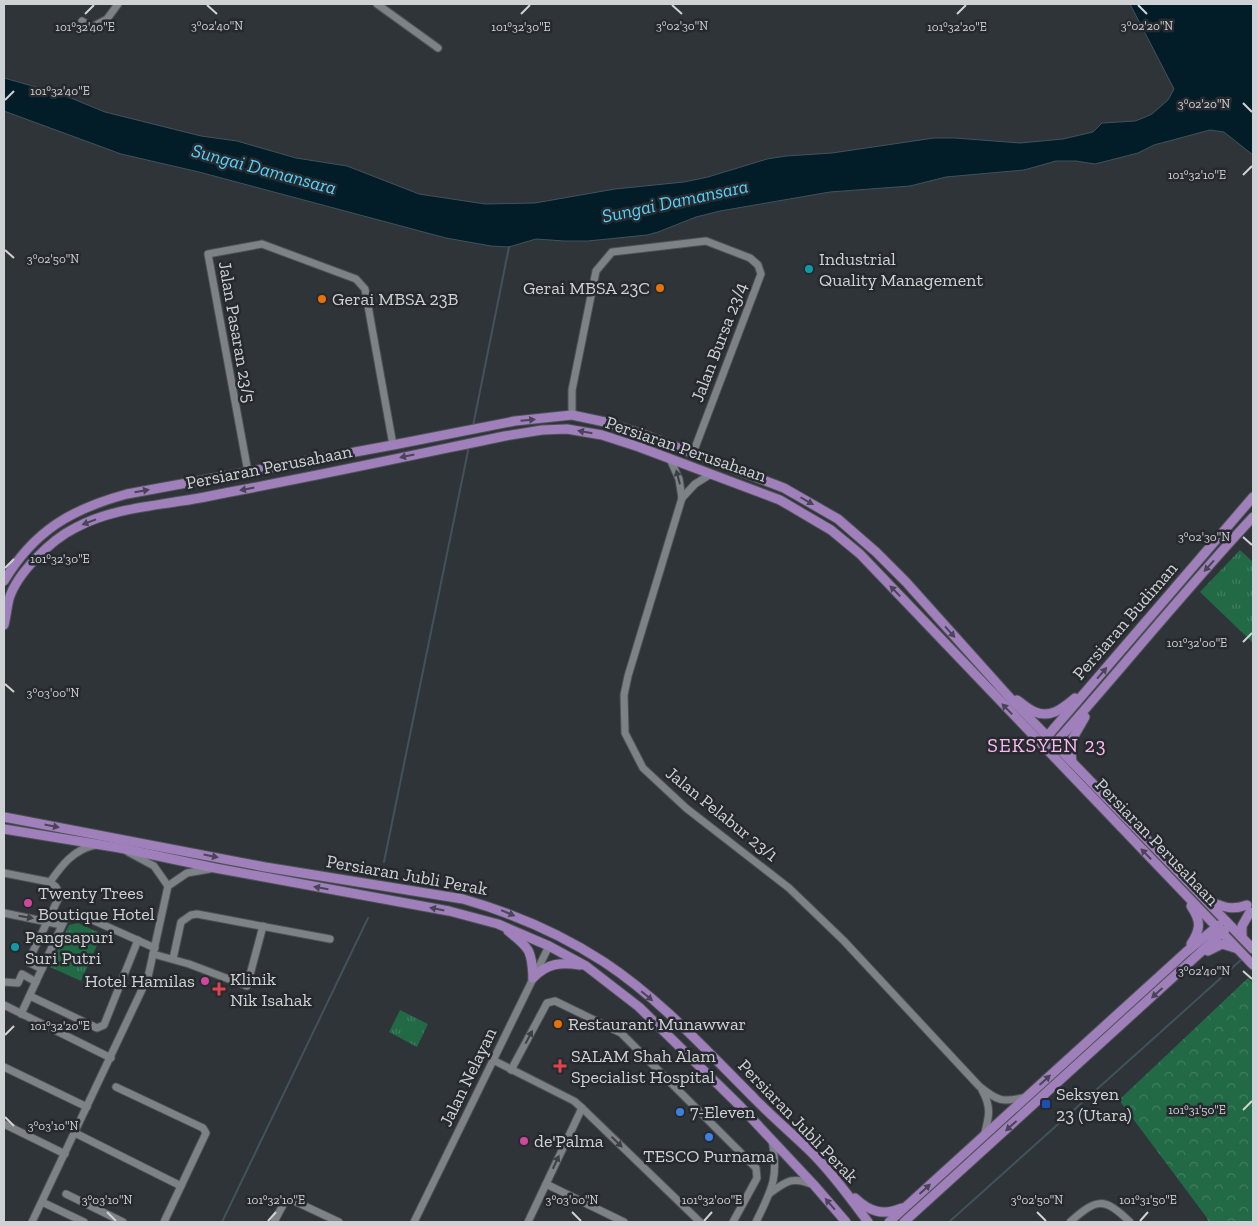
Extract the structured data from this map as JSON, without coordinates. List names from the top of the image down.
{
  "streets": {
    "main road": ["Persiaran Perusahaan", "Persiaran Budiman", "Persiaran Jubli Perak"],
    "street": [
      "Jalan Pasaran 23/5",
      "Jalan Bursa 23/4",
      "Jalan Pelabur 23/1",
      "Jalan Nelayan"
    ]
  },
  "crossings": [
    ["Jalan Pasaran 23/5", "Persiaran Perusahaan"],
    ["Jalan Bursa 23/4", "Persiaran Perusahaan"],
    ["Persiaran Perusahaan", "Persiaran Budiman"],
    ["Persiaran Perusahaan", "Jalan Pelabur 23/1"],
    ["Persiaran Jubli Perak", "Jalan Nelayan"]
  ],
  "districts": ["SEKSYEN 23"],
  "water": ["Sungai Damansara"],
  "places": {
    "other": [
      "Industrial Quality Management",
      "Gerai MBSA 23C",
      "Gerai MBSA 23B",
      "Twenty Trees Boutique Hotel",
      "Pangsapuri Suri Putri",
      "Hotel Hamilas",
      "Restaurant Munawwar",
      "7-Eleven",
      "TESCO Purnama",
      "de'Palma"
    ],
    "health": ["Klinik Nik Isahak", "SALAM Shah Alam Specialist Hospital"],
    "transit": ["Seksyen 23 (Utara)"]
  },
  "coordinates": [
    "3°02'40\"N",
    "3°02'30\"N",
    "3°02'20\"N",
    "101°32'40\"E",
    "101°32'30\"E",
    "101°32'20\"E",
    "101°32'10\"E",
    "3°02'50\"N",
    "101°32'00\"E",
    "3°03'00\"N",
    "101°31'50\"E",
    "3°03'10\"N"
  ]
}
